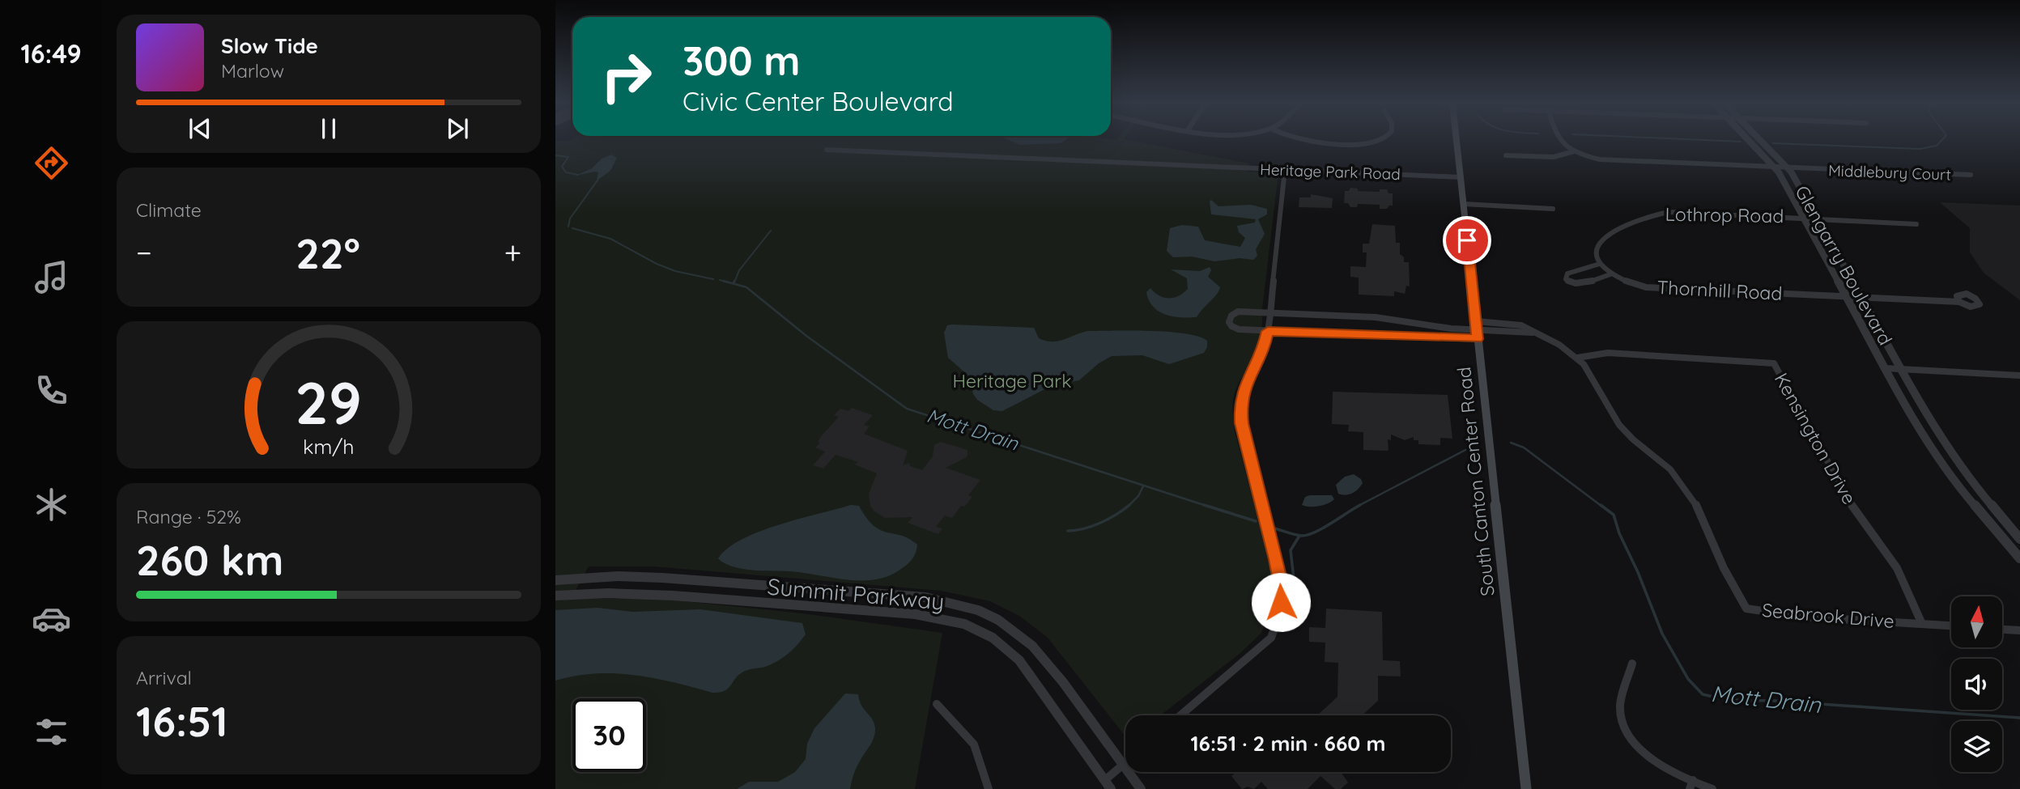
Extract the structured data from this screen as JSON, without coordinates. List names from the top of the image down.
{
  "streets": {
    "main road": ["South Canton Center Road"],
    "street": [
      "Heritage Park Road",
      "Middlebury Court",
      "Lothrop Road",
      "Glengarry Boulevard",
      "Thornhill Road",
      "Kensington Drive",
      "Summit Parkway",
      "Seabrook Drive"
    ]
  },
  "crossings": [
    ["Heritage Park Road", "South Canton Center Road"],
    ["Middlebury Court", "Glengarry Boulevard"],
    ["Lothrop Road", "Glengarry Boulevard"],
    ["Lothrop Road", "Thornhill Road"],
    ["Glengarry Boulevard", "Thornhill Road"],
    ["Kensington Drive", "Seabrook Drive"],
    ["South Canton Center Road", "Seabrook Drive"]
  ],
  "water": ["Mott Drain"],
  "parks": ["Heritage Park"],
  "north": "top",
  "page": {
    "tabs": "16:49",
    "turn": ["300 m", "Civic Center Boulevard"],
    "song": ["Slow Tide", "Marlow"],
    "tile": [
      "Climate",
      ["Range · 52%", "260 km"],
      ["Arrival", "16:51"]
    ],
    "heat": ["−", "22°", "+"],
    "limit": "30",
    "trip": "16:51 · 2 min · 660 m",
    "gauge": ["29", "km/h"]
  }
}
